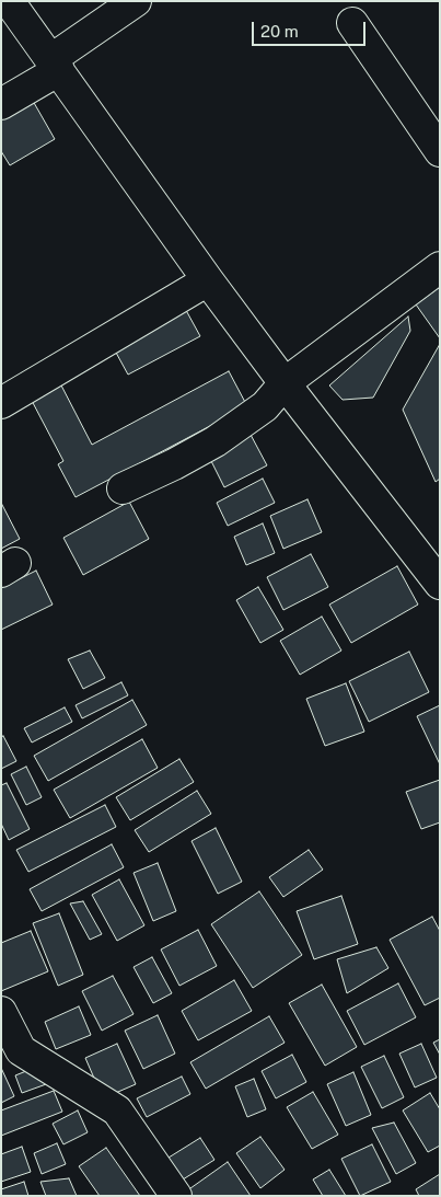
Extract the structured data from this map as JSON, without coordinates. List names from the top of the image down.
{
  "scale_bar": "20 m"
}
